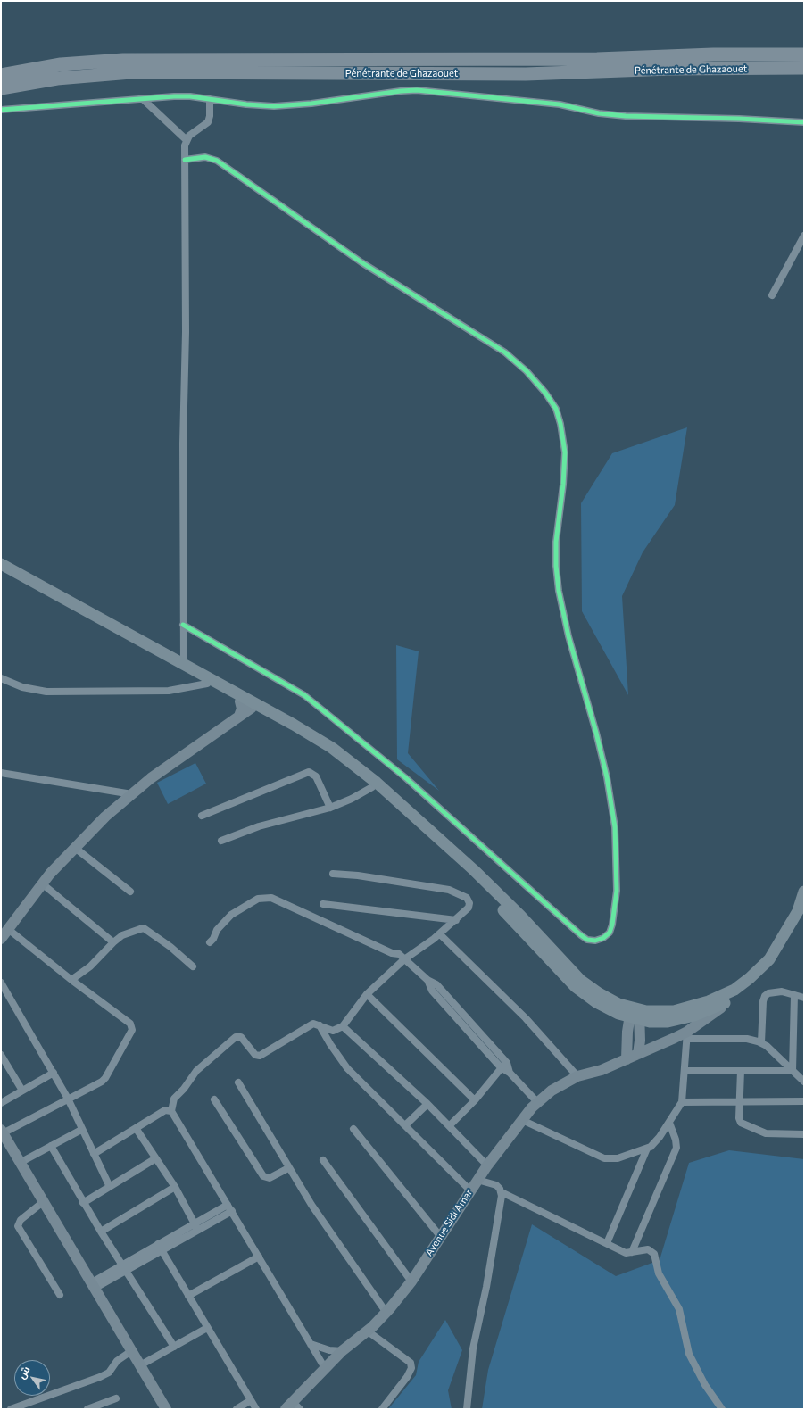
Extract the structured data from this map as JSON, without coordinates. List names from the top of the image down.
{
  "streets": {
    "highway": ["Pénétrante de Ghazaouet"],
    "street": ["Avenue Sidi Amar"]
  },
  "north": "top left"
}
